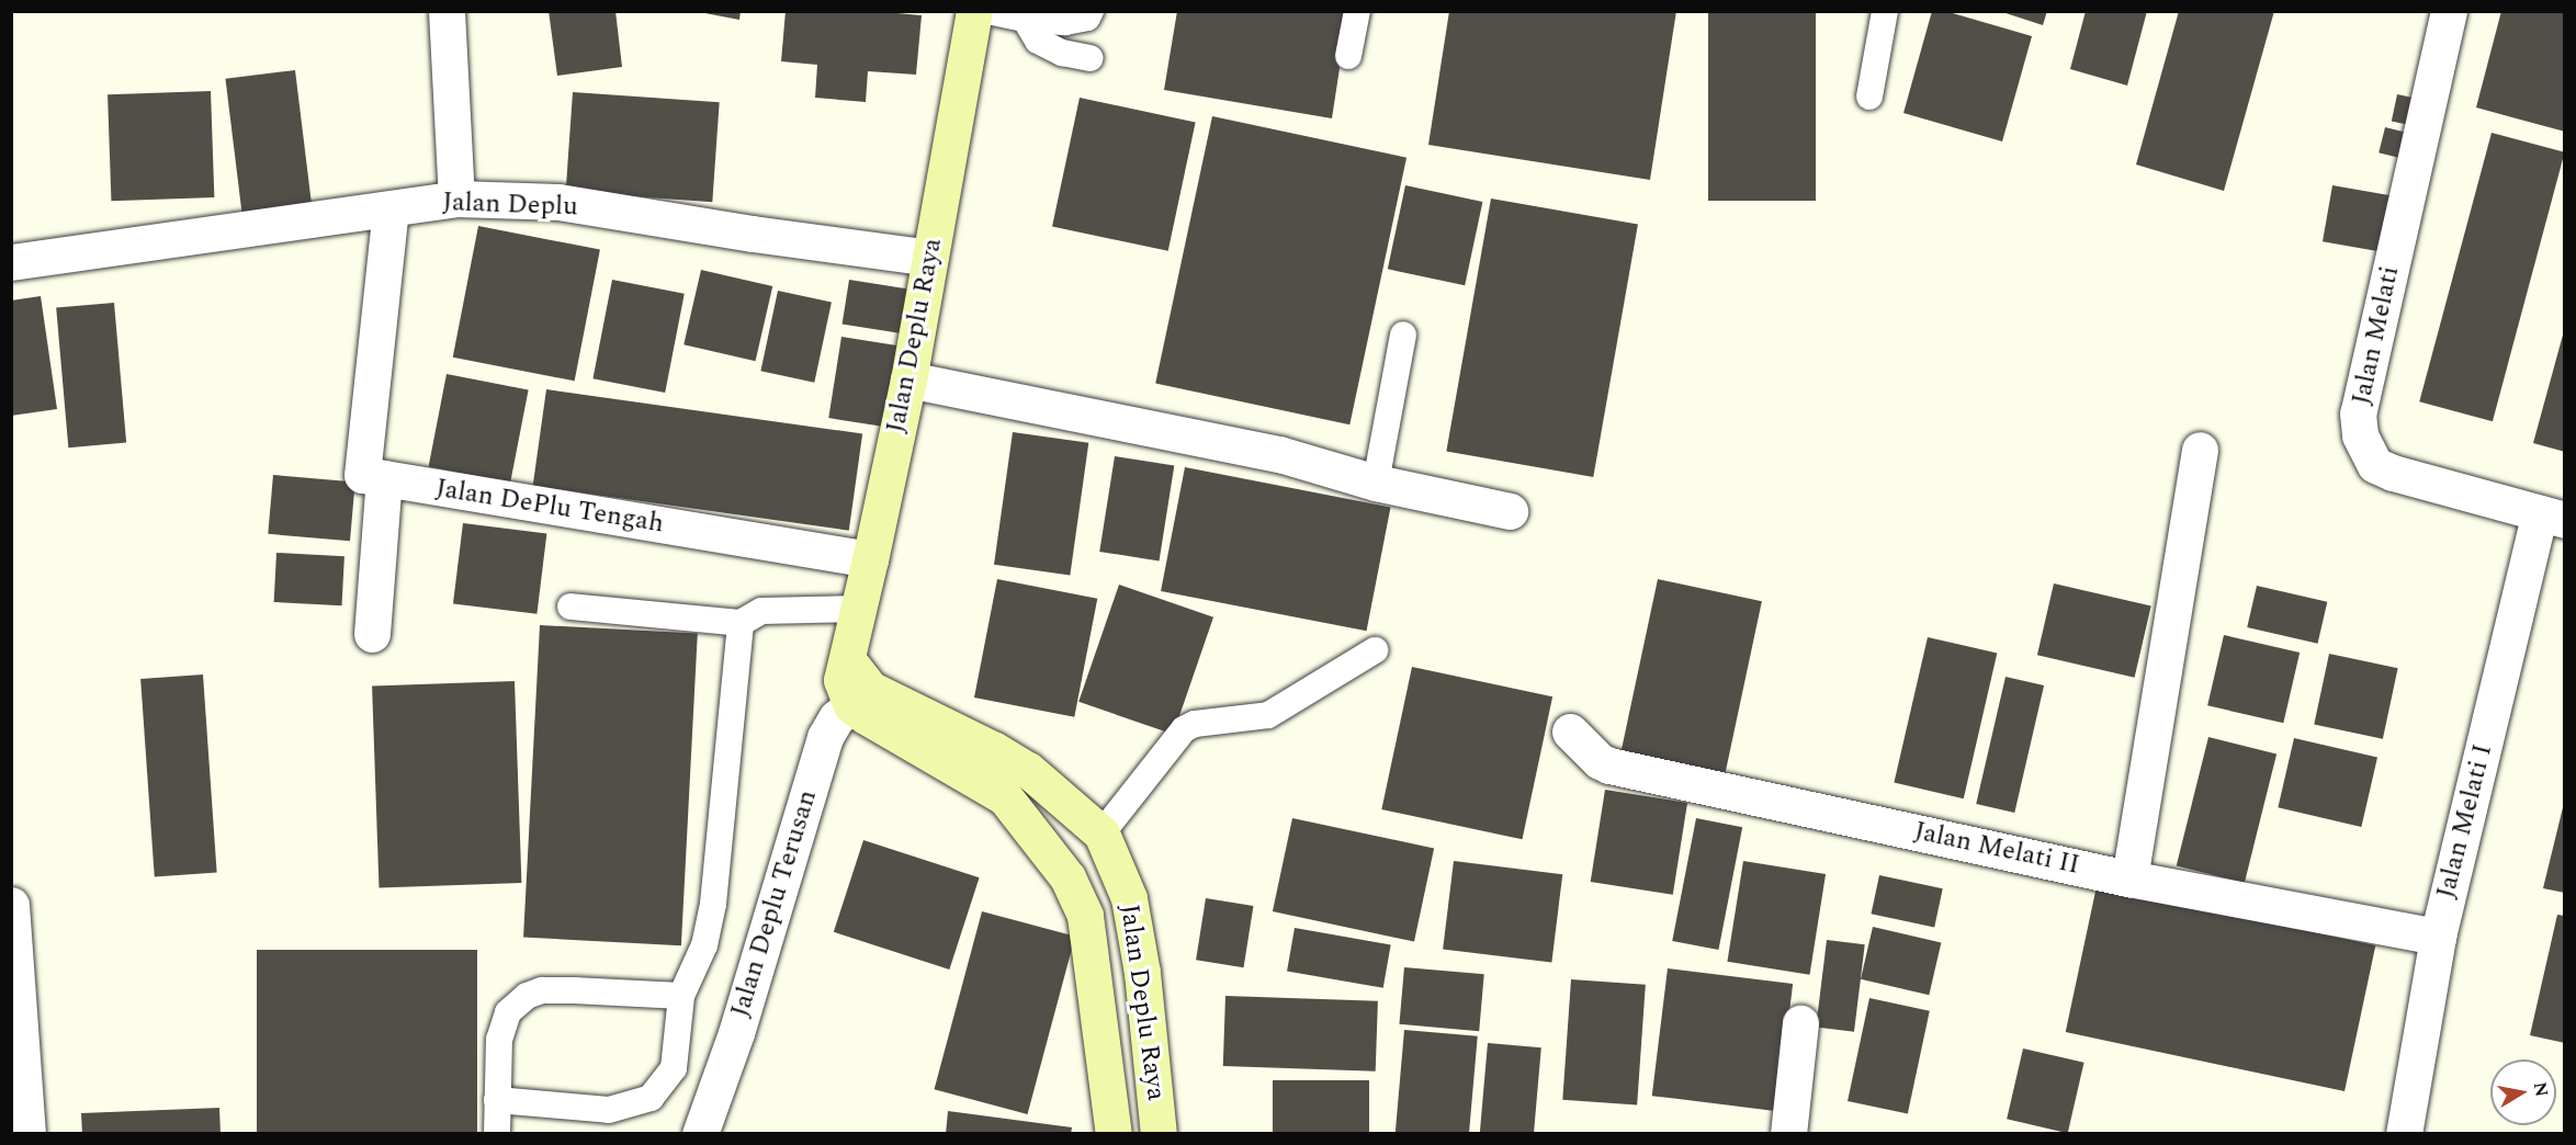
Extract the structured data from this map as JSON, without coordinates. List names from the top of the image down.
{
  "streets": {
    "main road": ["Jalan Deplu Raya"],
    "street": [
      "Jalan Deplu",
      "Jalan Melati",
      "Jalan DePlu Tengah",
      "Jalan Melati I",
      "Jalan Melati II",
      "Jalan Deplu Terusan"
    ]
  },
  "crossings": [
    ["Jalan Deplu", "Jalan Deplu Raya"],
    ["Jalan Deplu Raya", "Jalan DePlu Tengah"],
    ["Jalan Deplu Raya", "Jalan Deplu Terusan"],
    ["Jalan Melati", "Jalan Melati I"],
    ["Jalan Melati I", "Jalan Melati II"]
  ],
  "north": "right"
}
